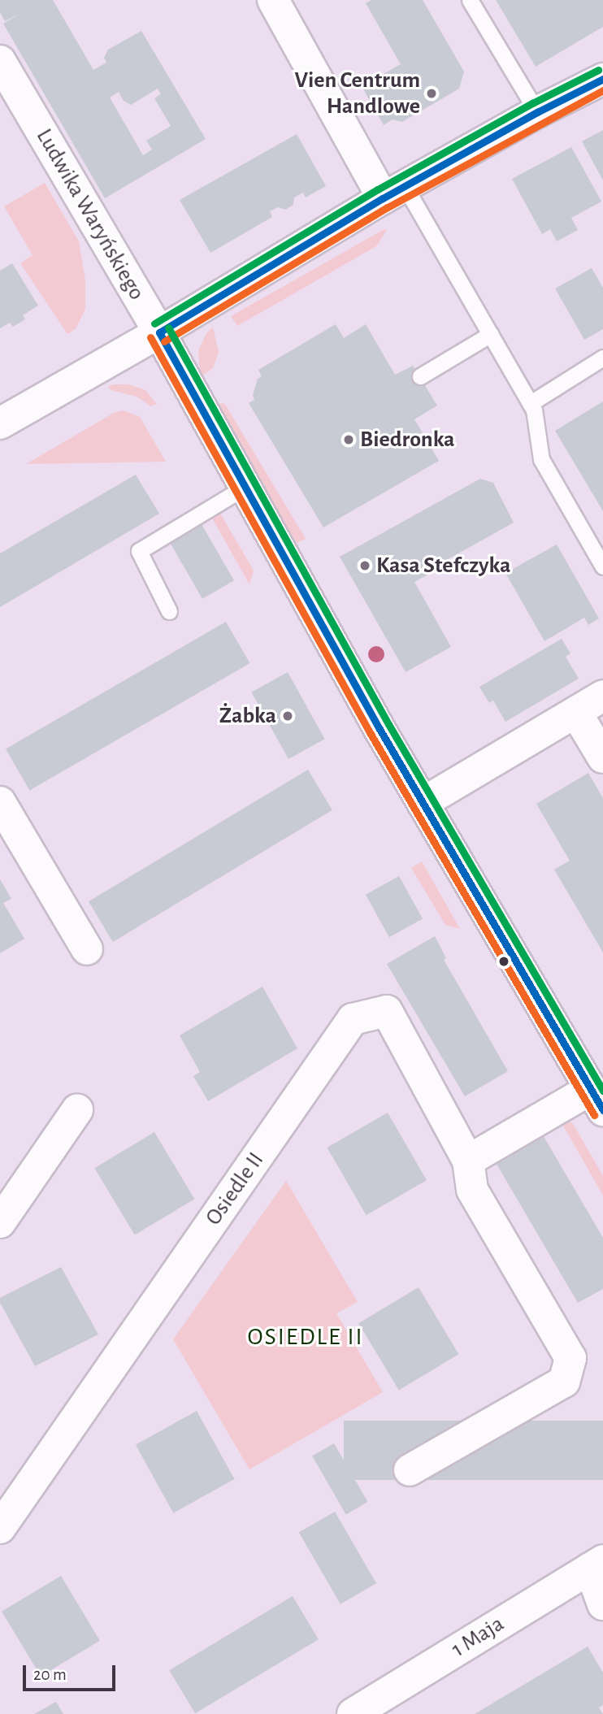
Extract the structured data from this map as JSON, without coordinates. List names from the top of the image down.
{
  "streets": {
    "street": ["Ludwika Waryńskiego", "Osiedle II", "1 Maja"]
  },
  "districts": ["OSIEDLE II"],
  "places": [
    "Vien Centrum Handlowe",
    "Biedronka",
    "Kasa Stefczyka",
    "Żabka"
  ],
  "lines": ["transit line 1"],
  "scale_bar": "20 m"
}
